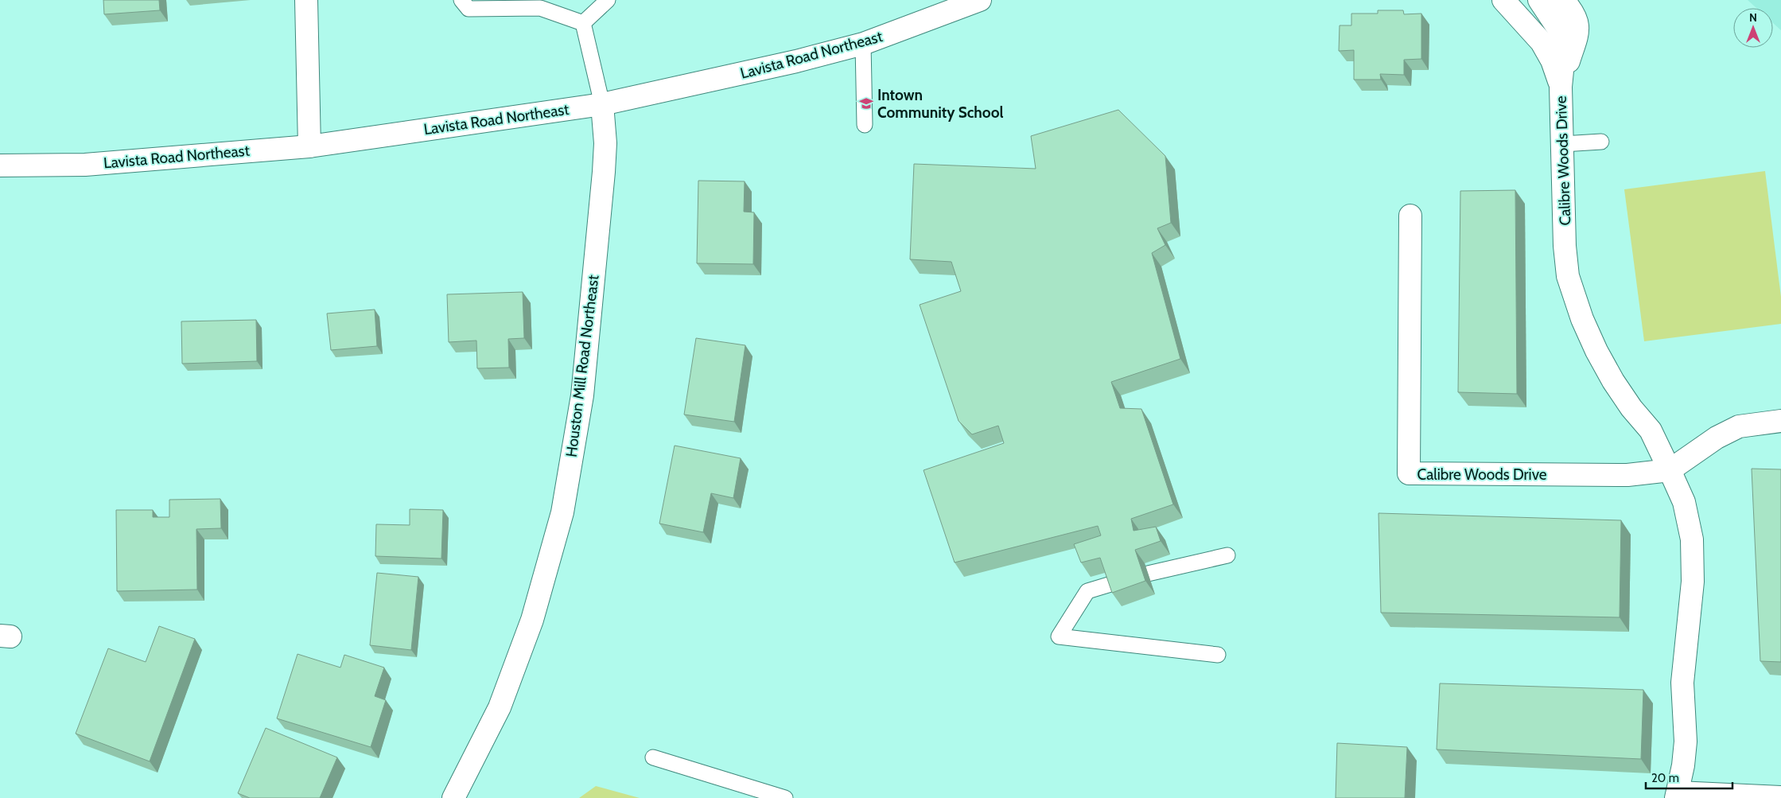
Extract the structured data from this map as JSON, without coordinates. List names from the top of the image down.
{
  "streets": {
    "street": ["Lavista Road Northeast", "Calibre Woods Drive", "Houston Mill Road Northeast"]
  },
  "crossings": [
    ["Lavista Road Northeast", "Houston Mill Road Northeast"]
  ],
  "places": {
    "school or university": ["Intown Community School"]
  },
  "scale_bar": "20 m",
  "north": "top"
}
